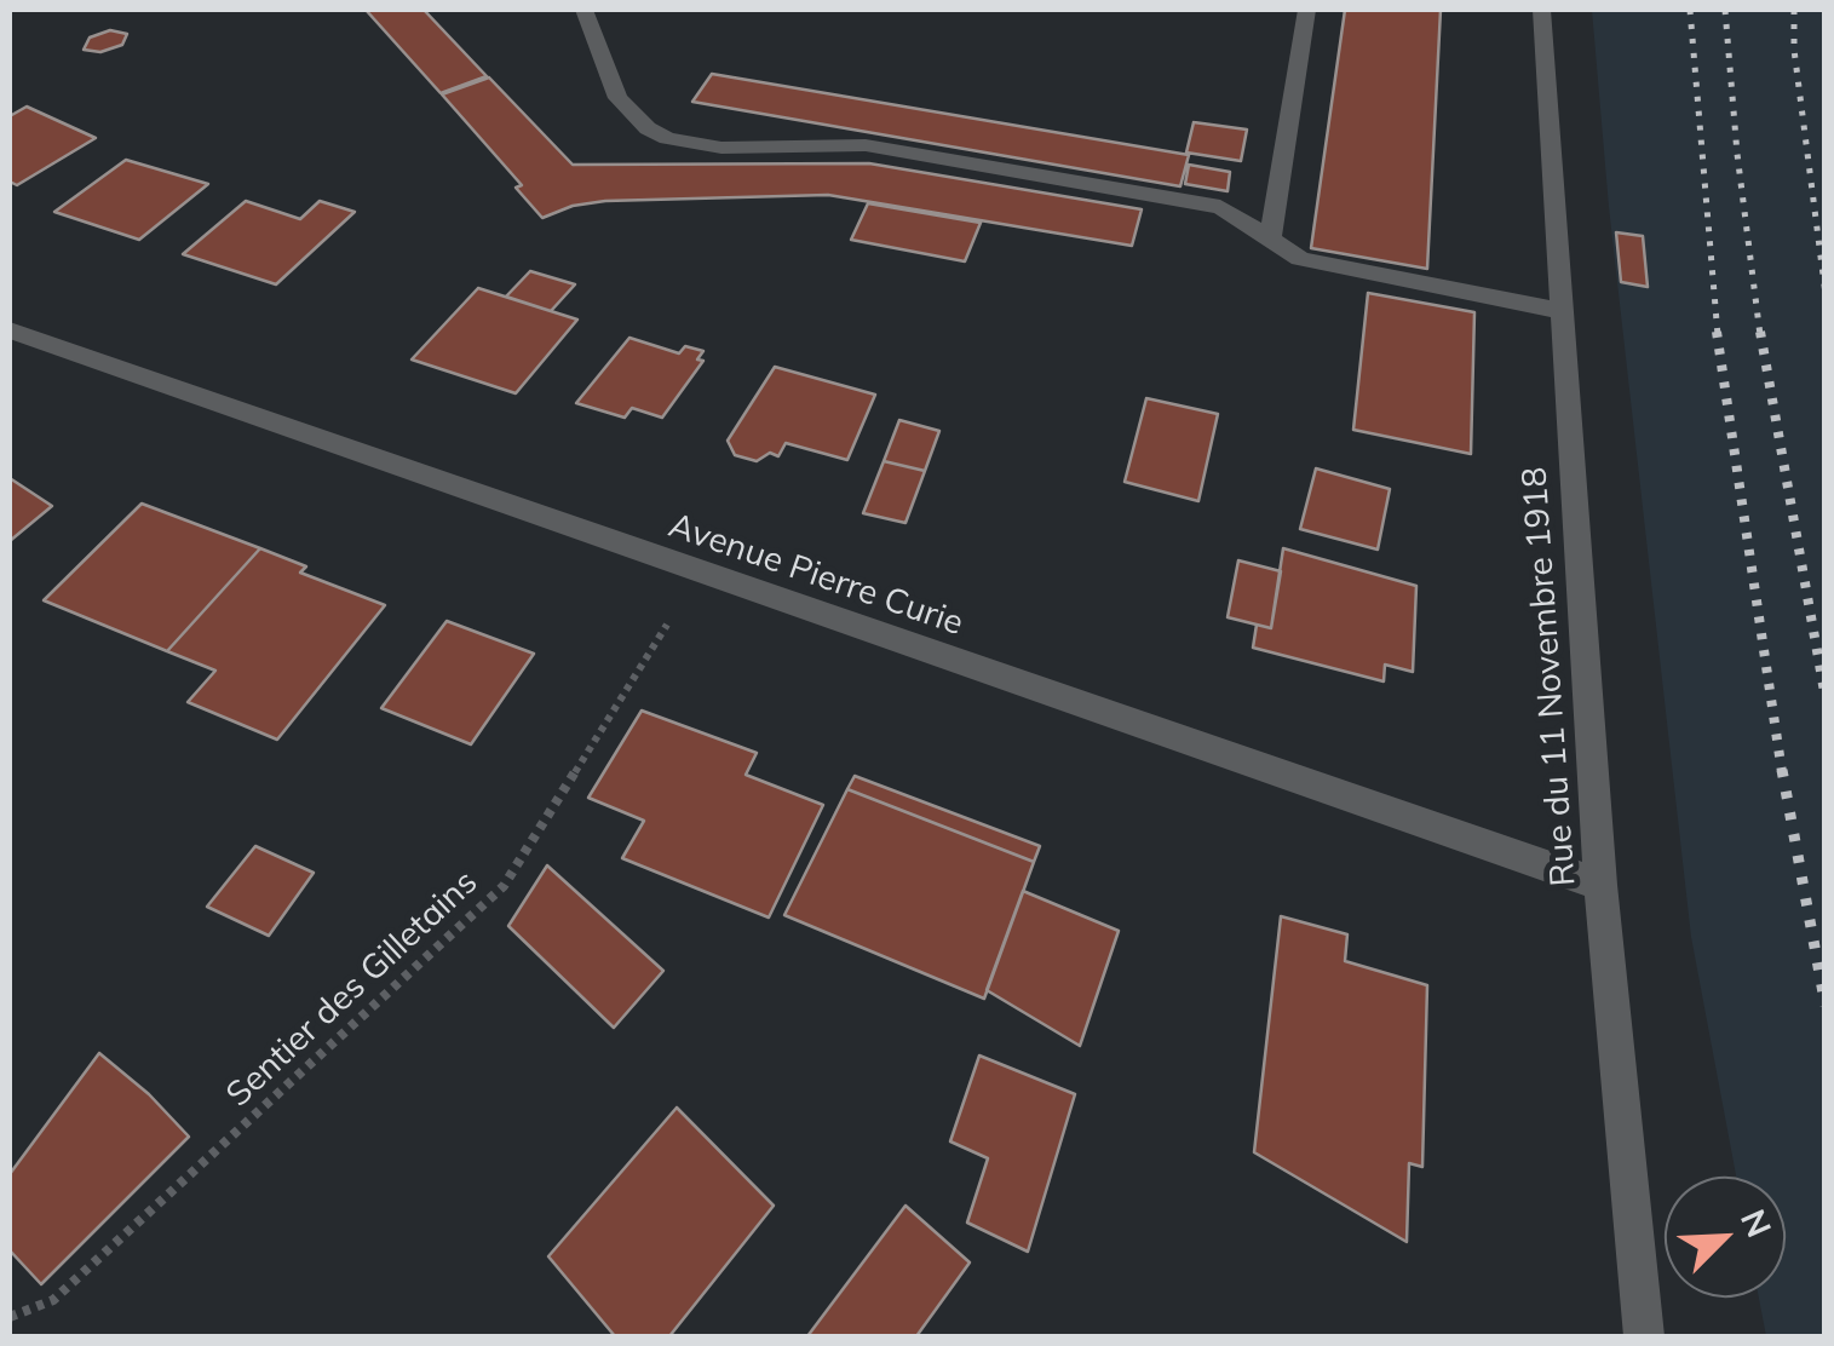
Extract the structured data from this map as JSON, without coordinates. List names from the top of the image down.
{
  "streets": {
    "street": ["Avenue Pierre Curie", "Rue du 11 Novembre 1918"],
    "path": ["Sentier des Gilletains"]
  },
  "crossings": [
    ["Avenue Pierre Curie", "Rue du 11 Novembre 1918"],
    ["Avenue Pierre Curie", "Sentier des Gilletains"]
  ],
  "north": "top right"
}
